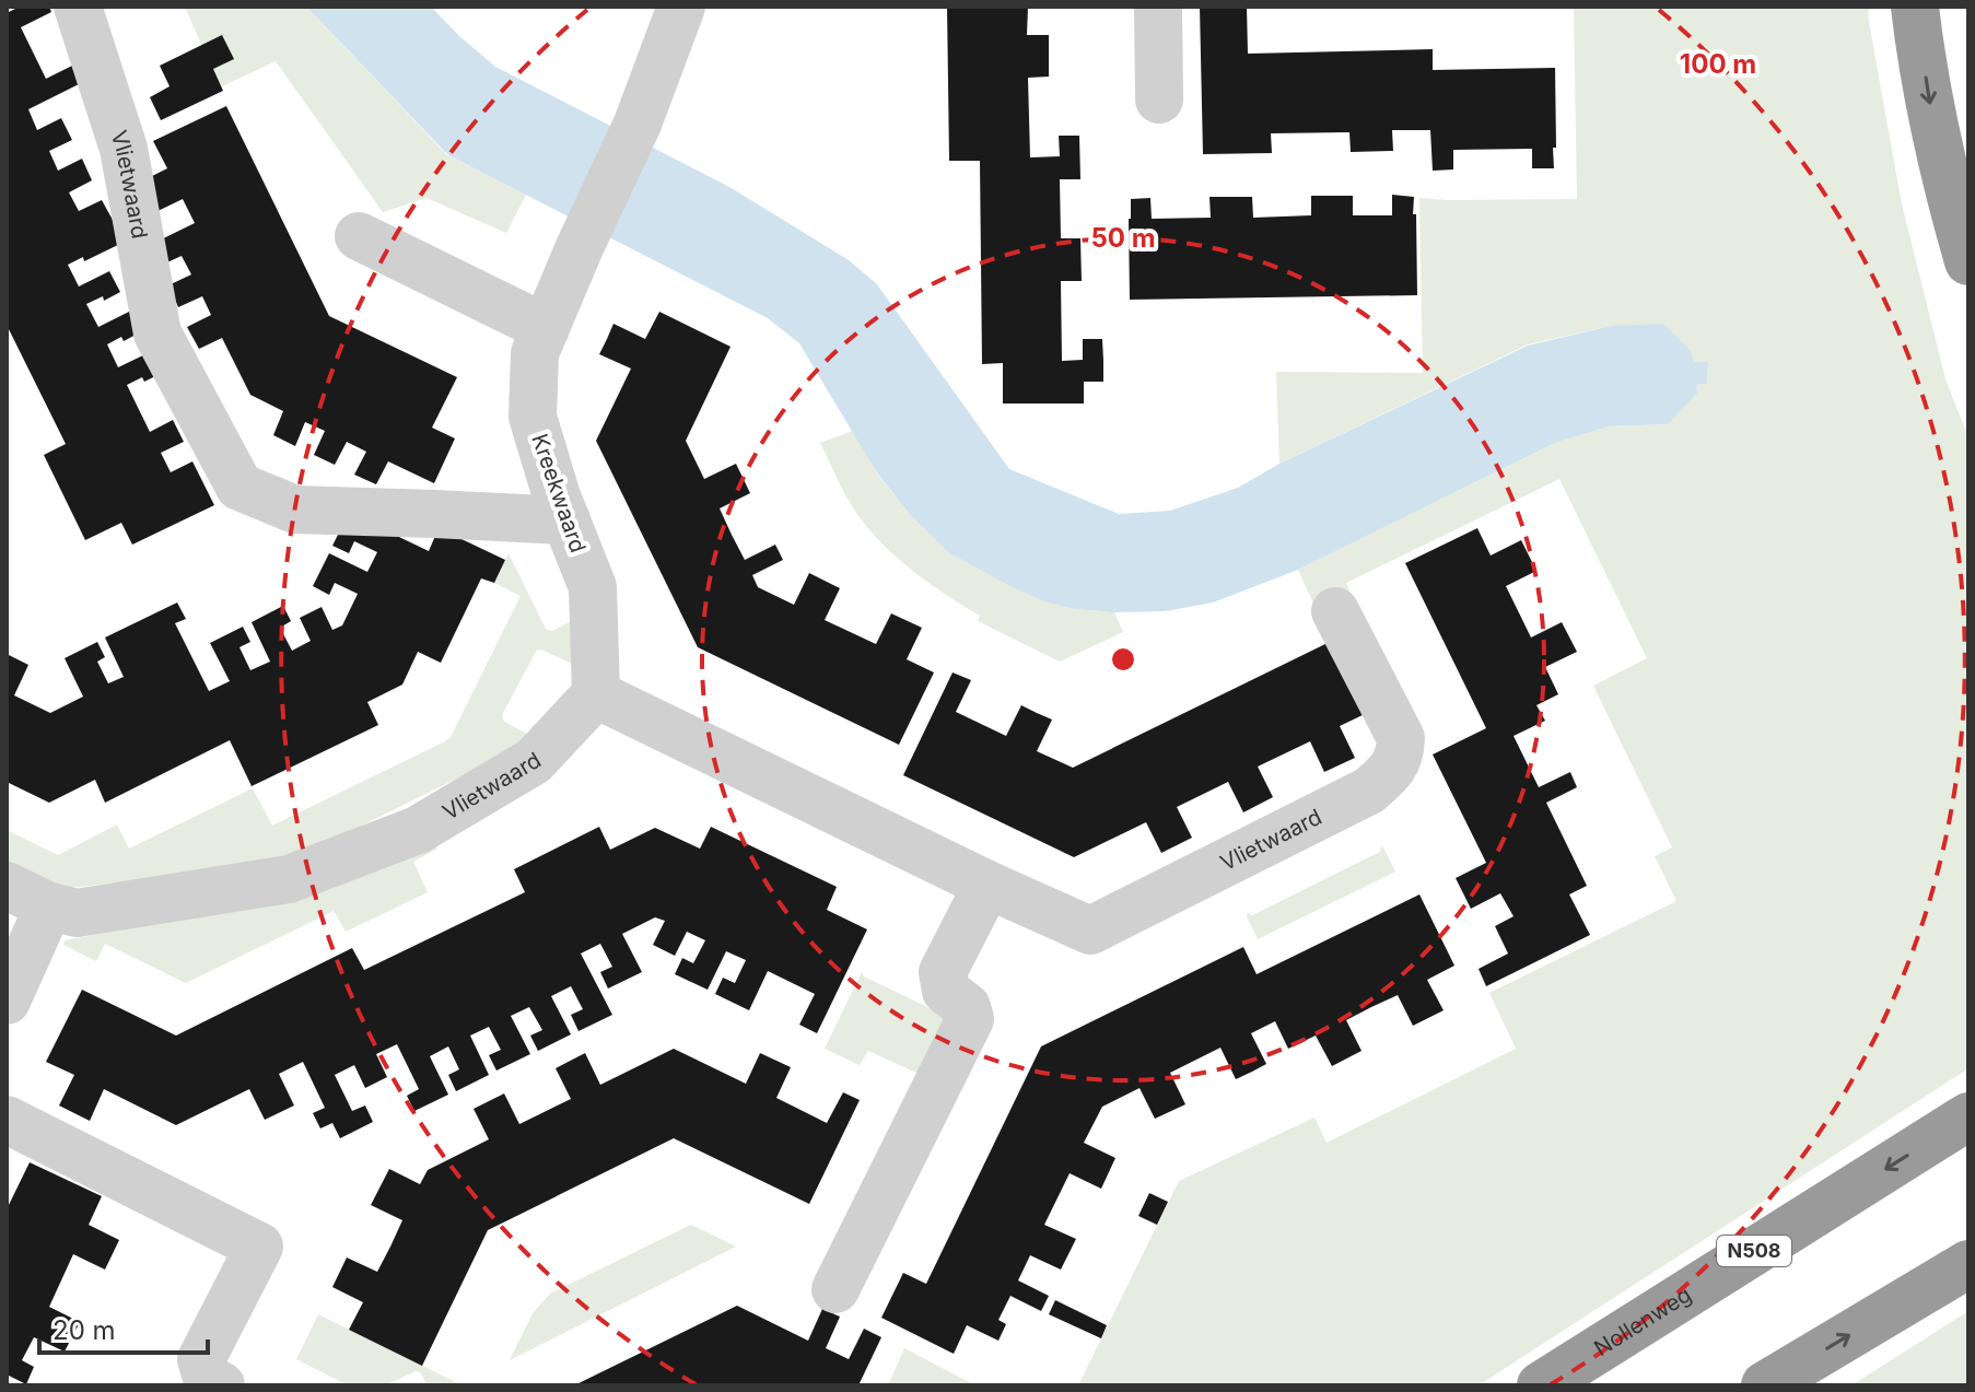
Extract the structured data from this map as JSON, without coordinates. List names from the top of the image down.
{
  "streets": {
    "highway": ["N508", "Nollenweg"],
    "street": ["Vlietwaard", "Kreekwaard"]
  },
  "crossings": [
    ["Vlietwaard", "Kreekwaard"]
  ],
  "scale_bar": "20 m",
  "rings": ["100 m", "50 m"]
}
